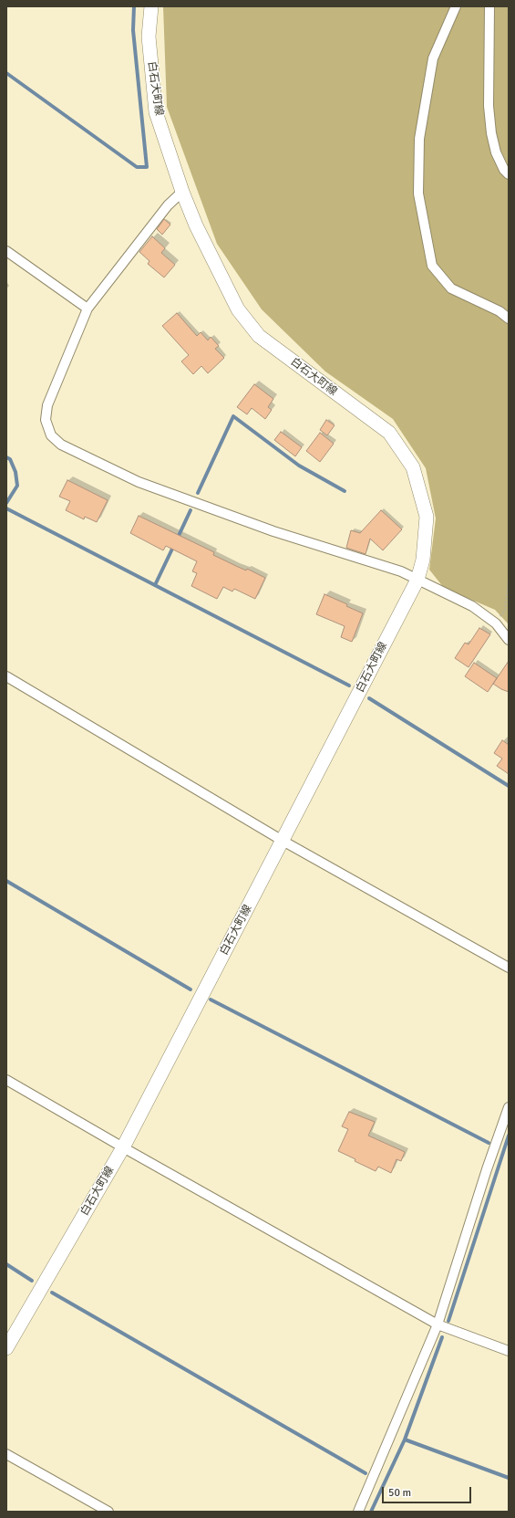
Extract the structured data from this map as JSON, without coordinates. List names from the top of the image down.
{
  "streets": {
    "main road": ["白石大町線"]
  },
  "scale_bar": "50 m"
}
